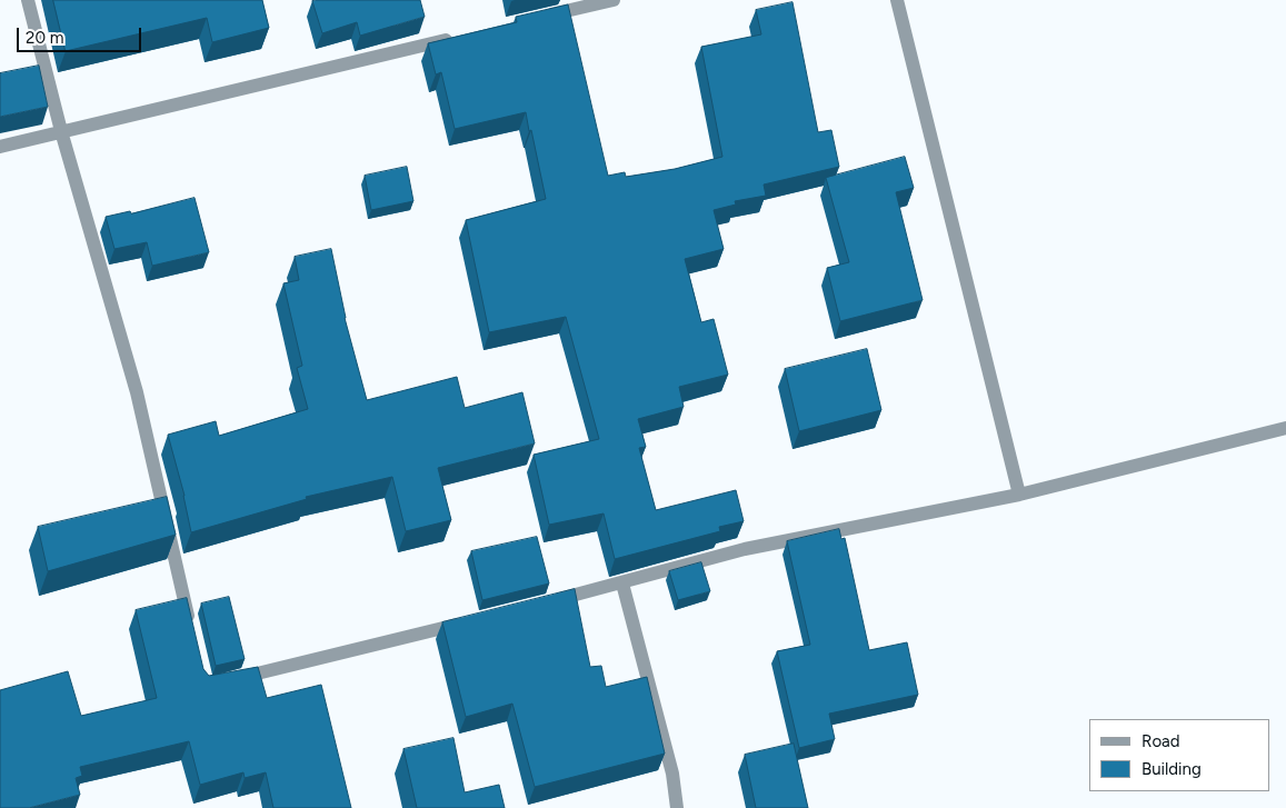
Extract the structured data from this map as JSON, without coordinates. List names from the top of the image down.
{
  "legend": ["Road", "Building"],
  "scale_bar": "20 m"
}
